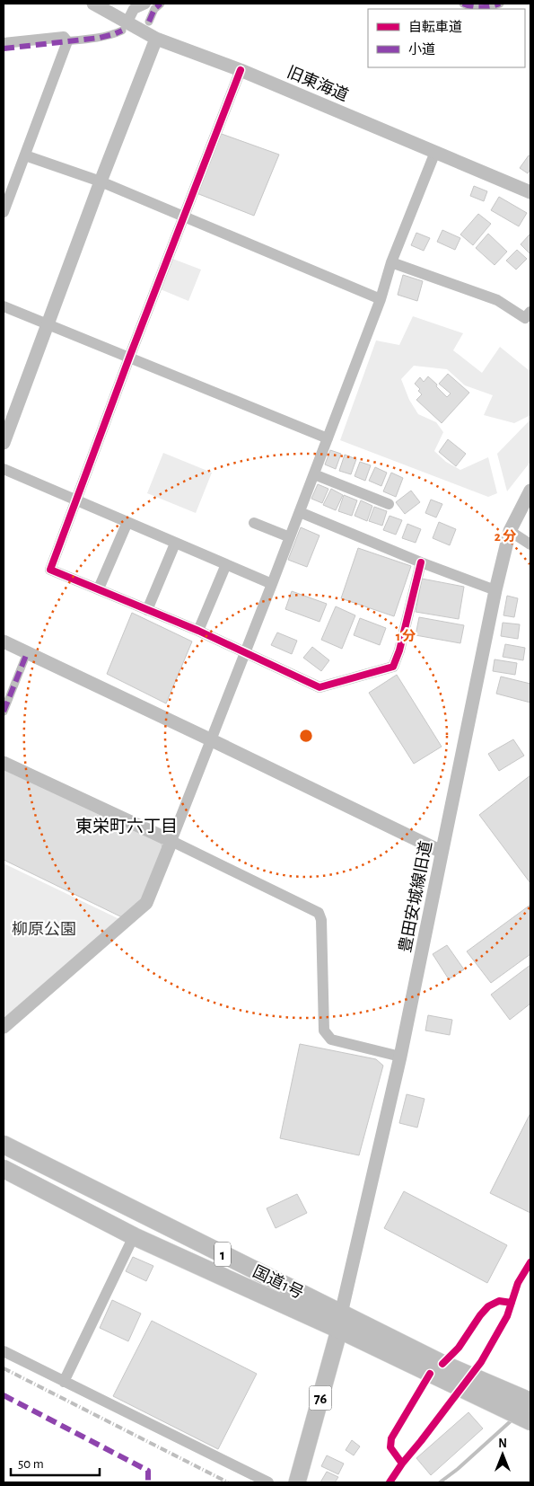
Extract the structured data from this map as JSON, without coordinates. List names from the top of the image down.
{
  "streets": {
    "highway": ["1", "国道1号"],
    "main road": ["76"],
    "street": ["旧東海道", "豊田安城線旧道"]
  },
  "crossings": [
    ["豊田安城線旧道", "国道1号"],
    ["豊田安城線旧道", "76"],
    ["国道1号", "76"]
  ],
  "districts": ["東栄町六丁目"],
  "parks": ["柳原公園"],
  "legend": ["自転車道", "小道"],
  "scale_bar": "50 m",
  "north": "top",
  "rings": ["2 分", "1 分"]
}
